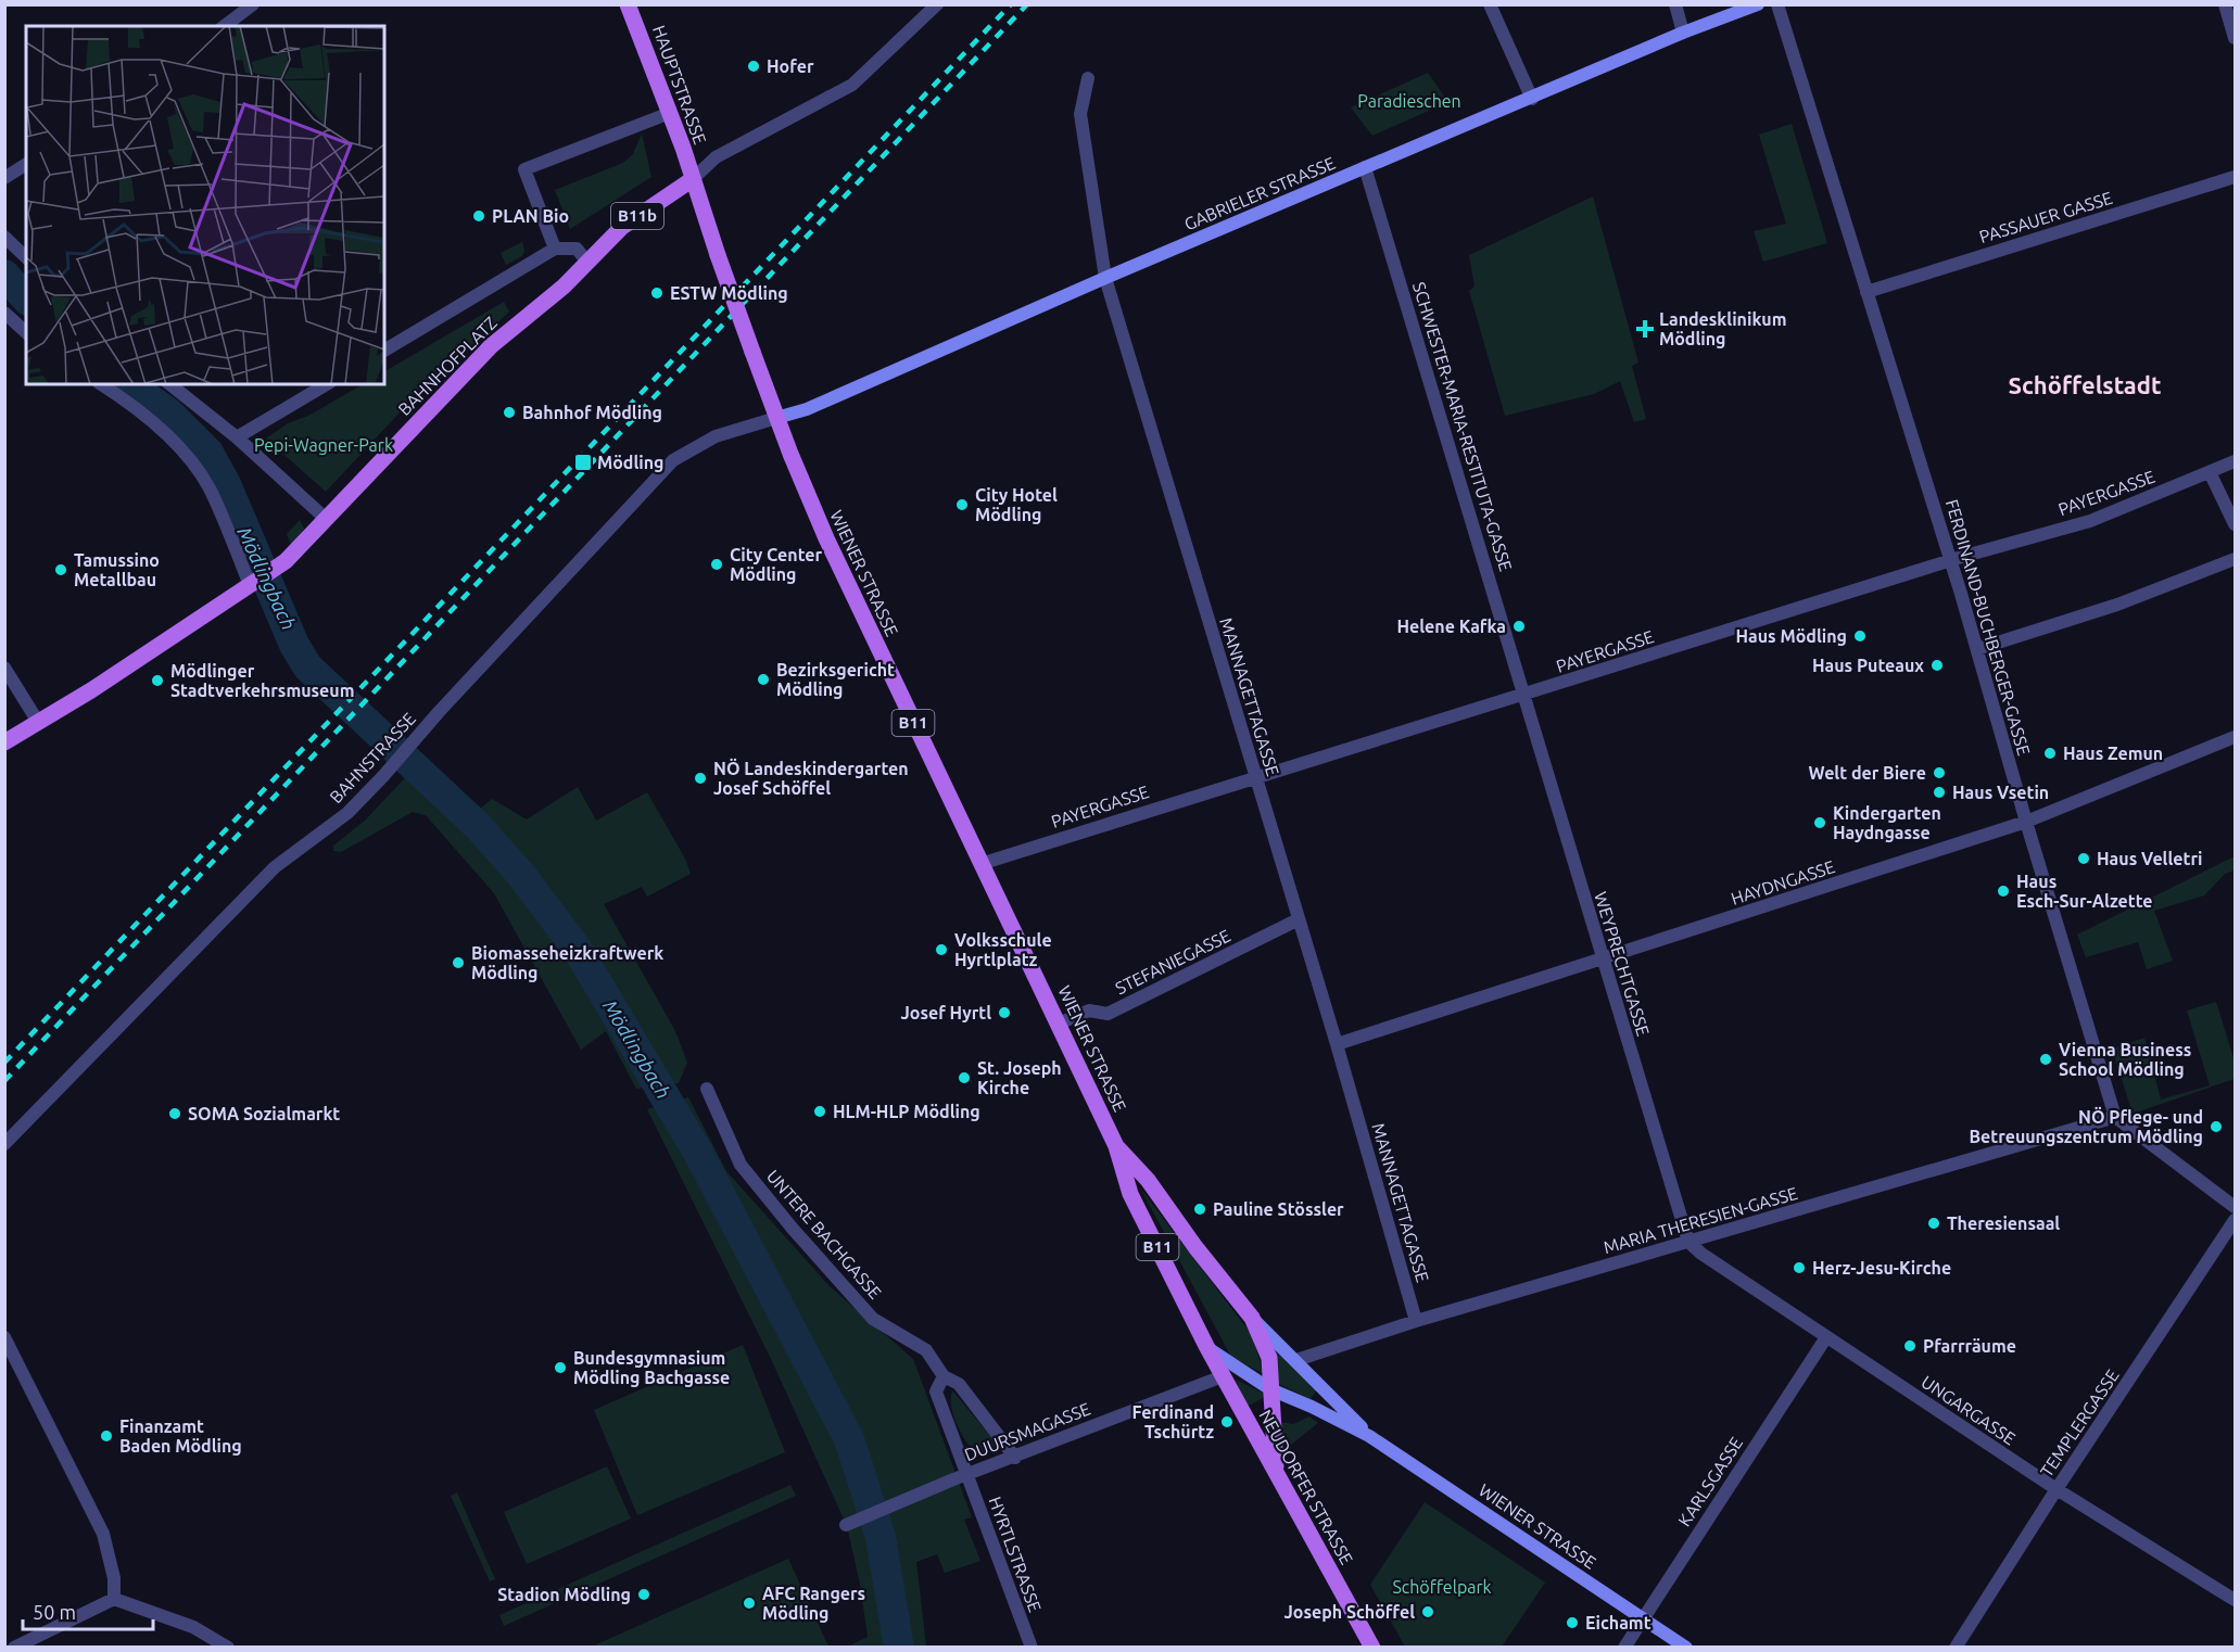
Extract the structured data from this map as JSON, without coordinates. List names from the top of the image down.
{
  "streets": {
    "main road": [
      "HAUPTSTRASSE",
      "B11b",
      "BAHNHOFPLATZ",
      "WIENER STRASSE",
      "B11",
      "NEUDORFER STRASSE"
    ],
    "street": [
      "GABRIELER STRASSE",
      "PASSAUER GASSE",
      "SCHWESTER-MARIA-RESTITUTA-GASSE",
      "PAYERGASSE",
      "FERDINAND-BUCHBERGER-GASSE",
      "MANNAGETTAGASSE",
      "BAHNSTRASSE",
      "HAYDNGASSE",
      "STEFANIEGASSE",
      "WEYPRECHTGASSE",
      "MARIA THERESIEN-GASSE",
      "UNTERE BACHGASSE",
      "UNGARGASSE",
      "TEMPLERGASSE",
      "DUURSMAGASSE",
      "KARLSGASSE",
      "HYRTLSTRASSE"
    ]
  },
  "crossings": [
    ["HAUPTSTRASSE", "BAHNHOFPLATZ"],
    ["HAUPTSTRASSE", "WIENER STRASSE"],
    ["GABRIELER STRASSE", "SCHWESTER-MARIA-RESTITUTA-GASSE"],
    ["GABRIELER STRASSE", "WIENER STRASSE"],
    ["GABRIELER STRASSE", "MANNAGETTAGASSE"],
    ["GABRIELER STRASSE", "BAHNSTRASSE"],
    ["B11b", "BAHNHOFPLATZ"],
    ["PASSAUER GASSE", "FERDINAND-BUCHBERGER-GASSE"],
    ["BAHNHOFPLATZ", "WIENER STRASSE"],
    ["SCHWESTER-MARIA-RESTITUTA-GASSE", "PAYERGASSE"],
    ["SCHWESTER-MARIA-RESTITUTA-GASSE", "WEYPRECHTGASSE"],
    ["PAYERGASSE", "WIENER STRASSE"],
    ["PAYERGASSE", "FERDINAND-BUCHBERGER-GASSE"],
    ["PAYERGASSE", "MANNAGETTAGASSE"],
    ["PAYERGASSE", "WEYPRECHTGASSE"],
    ["WIENER STRASSE", "BAHNSTRASSE"],
    ["WIENER STRASSE", "STEFANIEGASSE"],
    ["WIENER STRASSE", "MARIA THERESIEN-GASSE"],
    ["WIENER STRASSE", "KARLSGASSE"],
    ["WIENER STRASSE", "NEUDORFER STRASSE"],
    ["FERDINAND-BUCHBERGER-GASSE", "HAYDNGASSE"],
    ["FERDINAND-BUCHBERGER-GASSE", "MARIA THERESIEN-GASSE"],
    ["MANNAGETTAGASSE", "HAYDNGASSE"],
    ["MANNAGETTAGASSE", "STEFANIEGASSE"],
    ["MANNAGETTAGASSE", "MARIA THERESIEN-GASSE"],
    ["HAYDNGASSE", "WEYPRECHTGASSE"],
    ["WEYPRECHTGASSE", "MARIA THERESIEN-GASSE"],
    ["WEYPRECHTGASSE", "UNGARGASSE"],
    ["MARIA THERESIEN-GASSE", "UNGARGASSE"],
    ["UNTERE BACHGASSE", "DUURSMAGASSE"],
    ["UNGARGASSE", "TEMPLERGASSE"],
    ["UNGARGASSE", "KARLSGASSE"],
    ["DUURSMAGASSE", "NEUDORFER STRASSE"],
    ["DUURSMAGASSE", "HYRTLSTRASSE"]
  ],
  "districts": ["Schöffelstadt"],
  "water": ["Mödlingbach"],
  "parks": ["Paradieschen", "Pepi-Wagner-Park", "Schöffelpark"],
  "places": {
    "other": [
      "Hofer",
      "PLAN Bio",
      "ESTW Mödling",
      "Bahnhof Mödling",
      "City Hotel Mödling",
      "City Center Mödling",
      "Tamussino Metallbau",
      "Helene Kafka",
      "Haus Mödling",
      "Haus Puteaux",
      "Bezirksgericht Mödling",
      "Mödlinger Stadtverkehrsmuseum",
      "Haus Zemun",
      "Welt der Biere",
      "NÖ Landeskindergarten Josef Schöffel",
      "Haus Vsetin",
      "Kindergarten Haydngasse",
      "Haus Velletri",
      "Haus Esch-Sur-Alzette",
      "Volksschule Hyrtlplatz",
      "Biomasseheizkraftwerk Mödling",
      "Josef Hyrtl",
      "Vienna Business School Mödling",
      "St. Joseph Kirche",
      "HLM-HLP Mödling",
      "SOMA Sozialmarkt",
      "NÖ Pflege- und Betreuungszentrum Mödling",
      "Pauline Stössler",
      "Theresiensaal",
      "Herz-Jesu-Kirche",
      "Pfarrräume",
      "Bundesgymnasium Mödling Bachgasse",
      "Ferdinand Tschürtz",
      "Finanzamt Baden Mödling",
      "Stadion Mödling",
      "AFC Rangers Mödling",
      "Joseph Schöffel",
      "Eichamt"
    ],
    "health": ["Landesklinikum Mödling"],
    "transit": ["Mödling"]
  },
  "scale_bar": "50 m"
}
